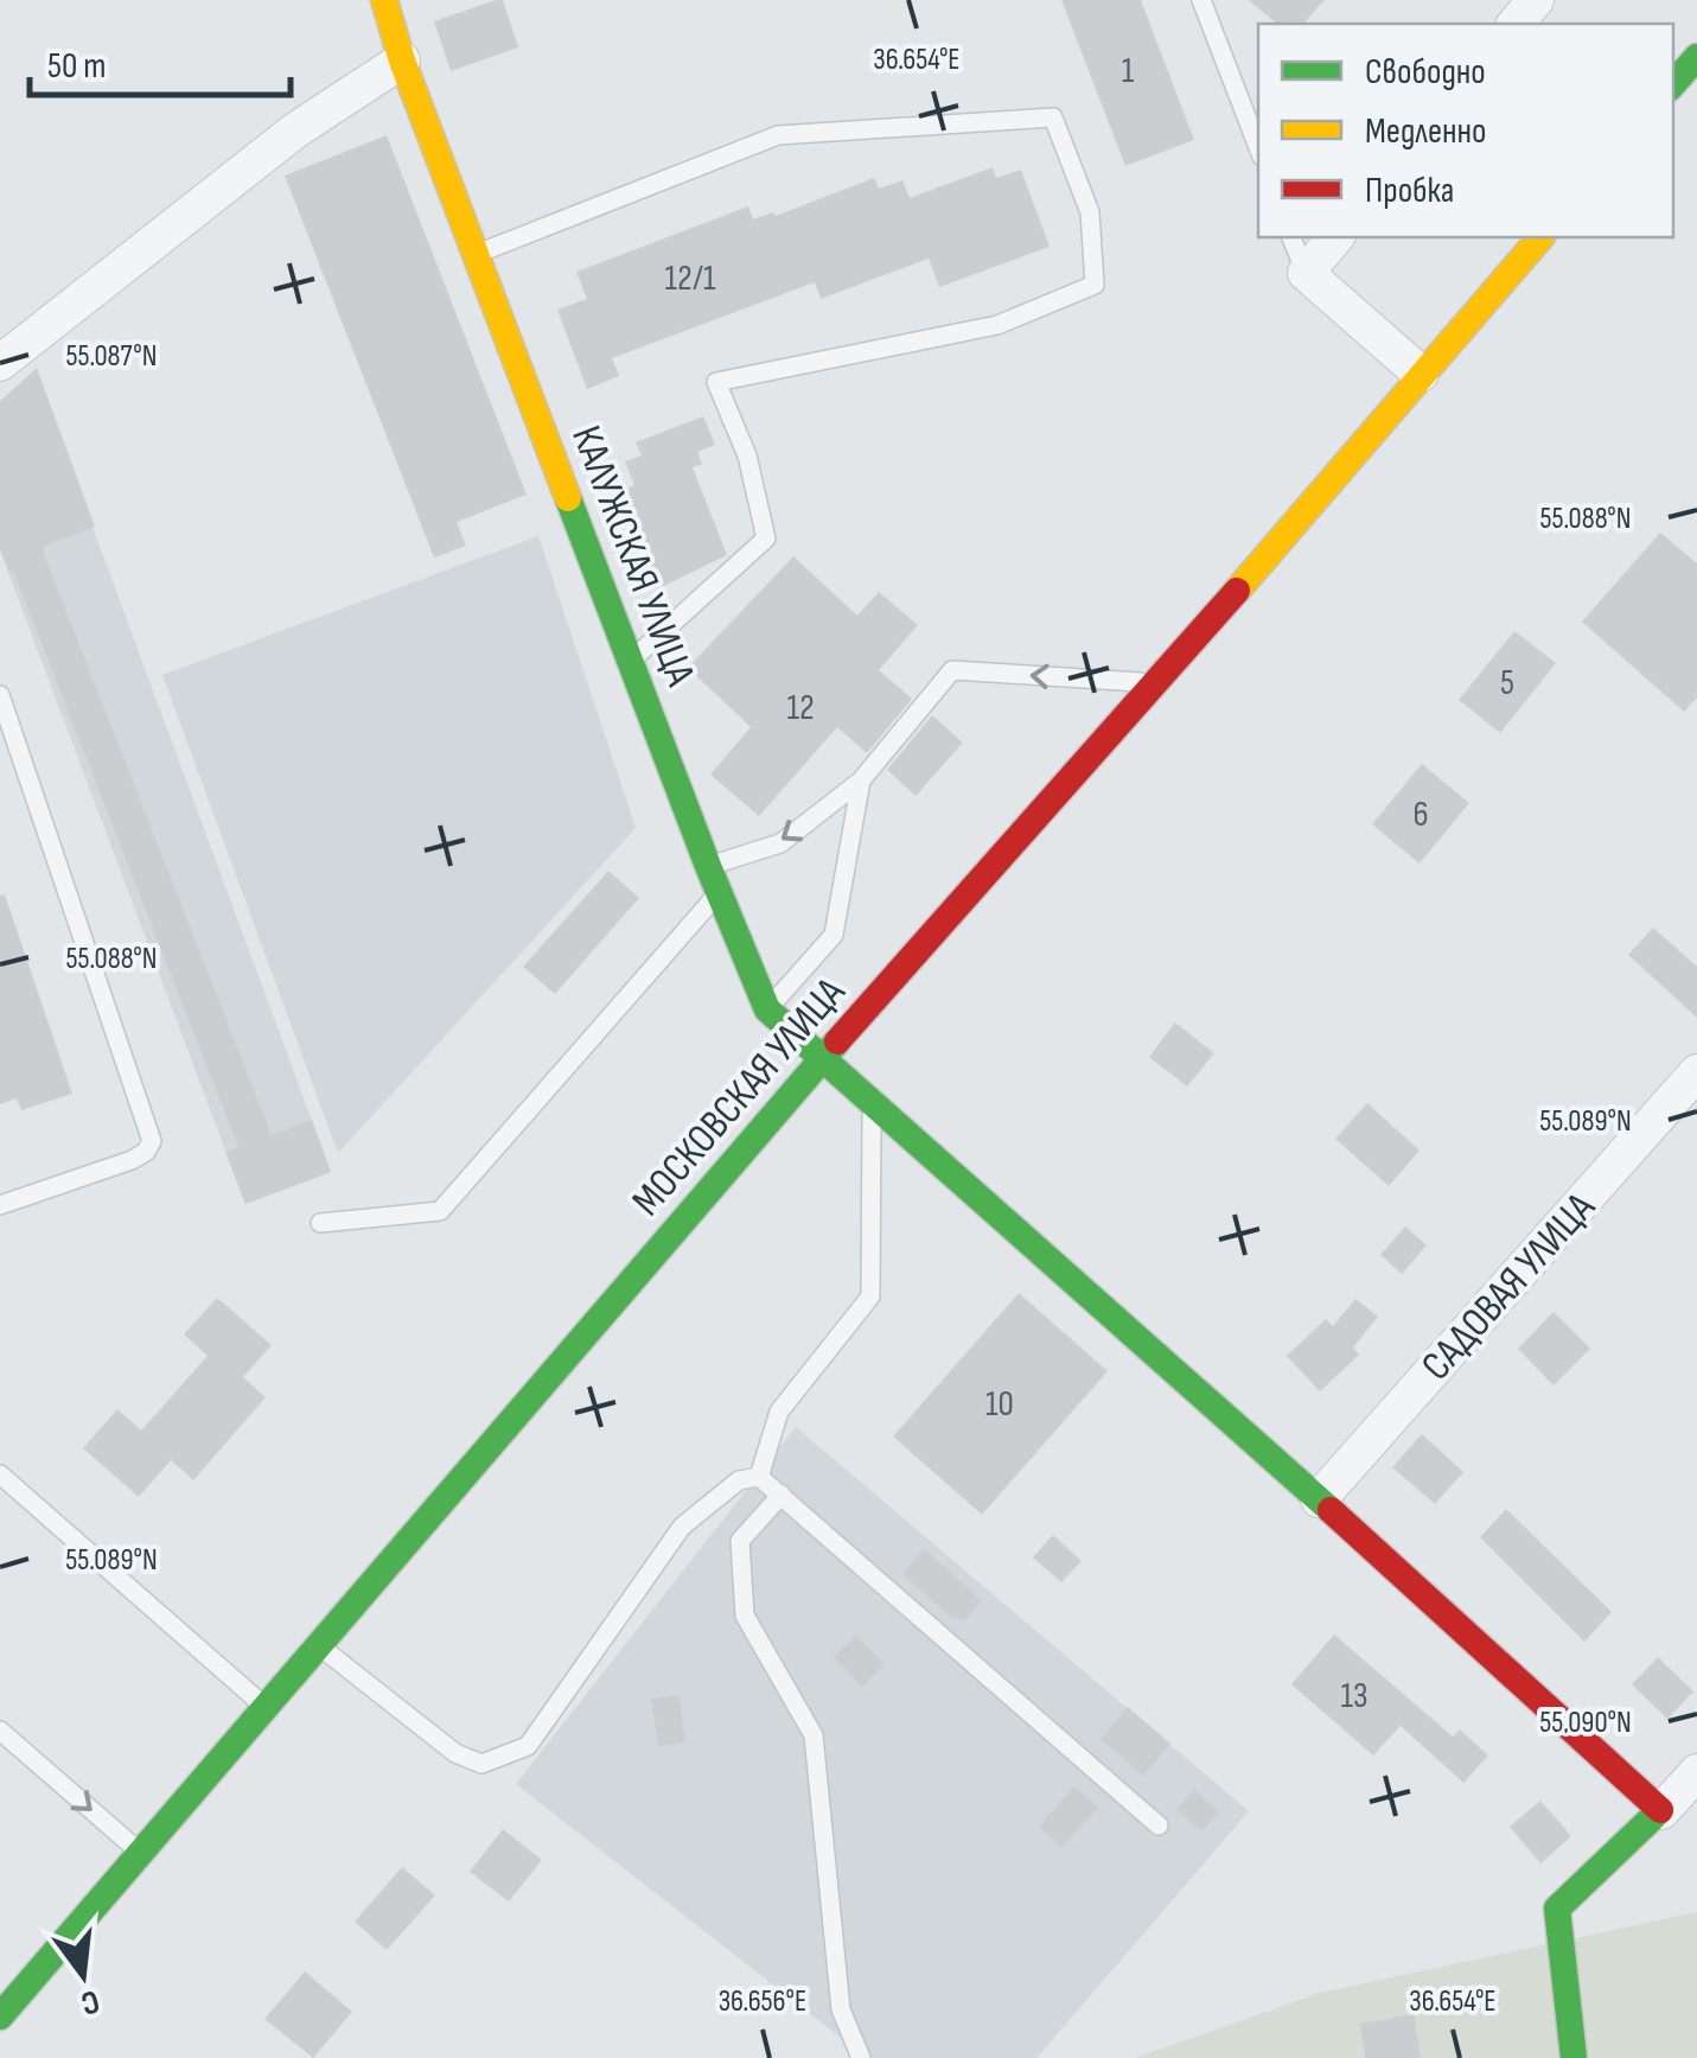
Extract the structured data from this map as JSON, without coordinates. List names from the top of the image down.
{
  "streets": {
    "main road": ["КАЛУЖСКАЯ УЛИЦА", "МОСКОВСКАЯ УЛИЦА"],
    "street": ["САДОВАЯ УЛИЦА"]
  },
  "crossings": [
    ["КАЛУЖСКАЯ УЛИЦА", "МОСКОВСКАЯ УЛИЦА"],
    ["КАЛУЖСКАЯ УЛИЦА", "САДОВАЯ УЛИЦА"]
  ],
  "house_numbers": [
    "1",
    "12/1",
    "5",
    "12",
    "6",
    "10",
    "13"
  ],
  "legend": ["Свободно", "Медленно", "Пробка"],
  "scale_bar": "50 m",
  "north": "bottom",
  "coordinates": [
    "36.654°E",
    "55.087°N",
    "55.088°N",
    "55.089°N",
    "55.090°N",
    "36.656°E"
  ]
}
